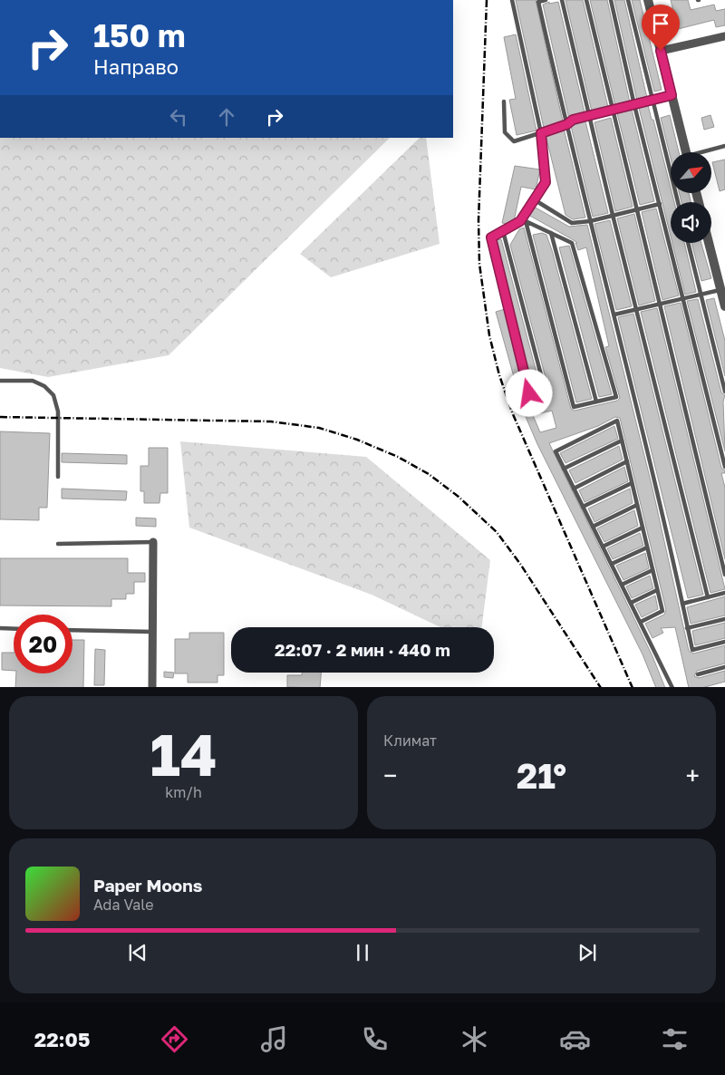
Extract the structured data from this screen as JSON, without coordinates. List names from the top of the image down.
{
  "north": "top right",
  "page": {
    "turn": ["150 m", "Направо"],
    "limit": "20",
    "trip": "22:07 · 2 мин · 440 m",
    "tile": [
      ["14", "km/h"],
      "Климат"
    ],
    "heat": ["−", "21°", "+"],
    "song": ["Paper Moons", "Ada Vale"],
    "tabs": "22:05"
  }
}
